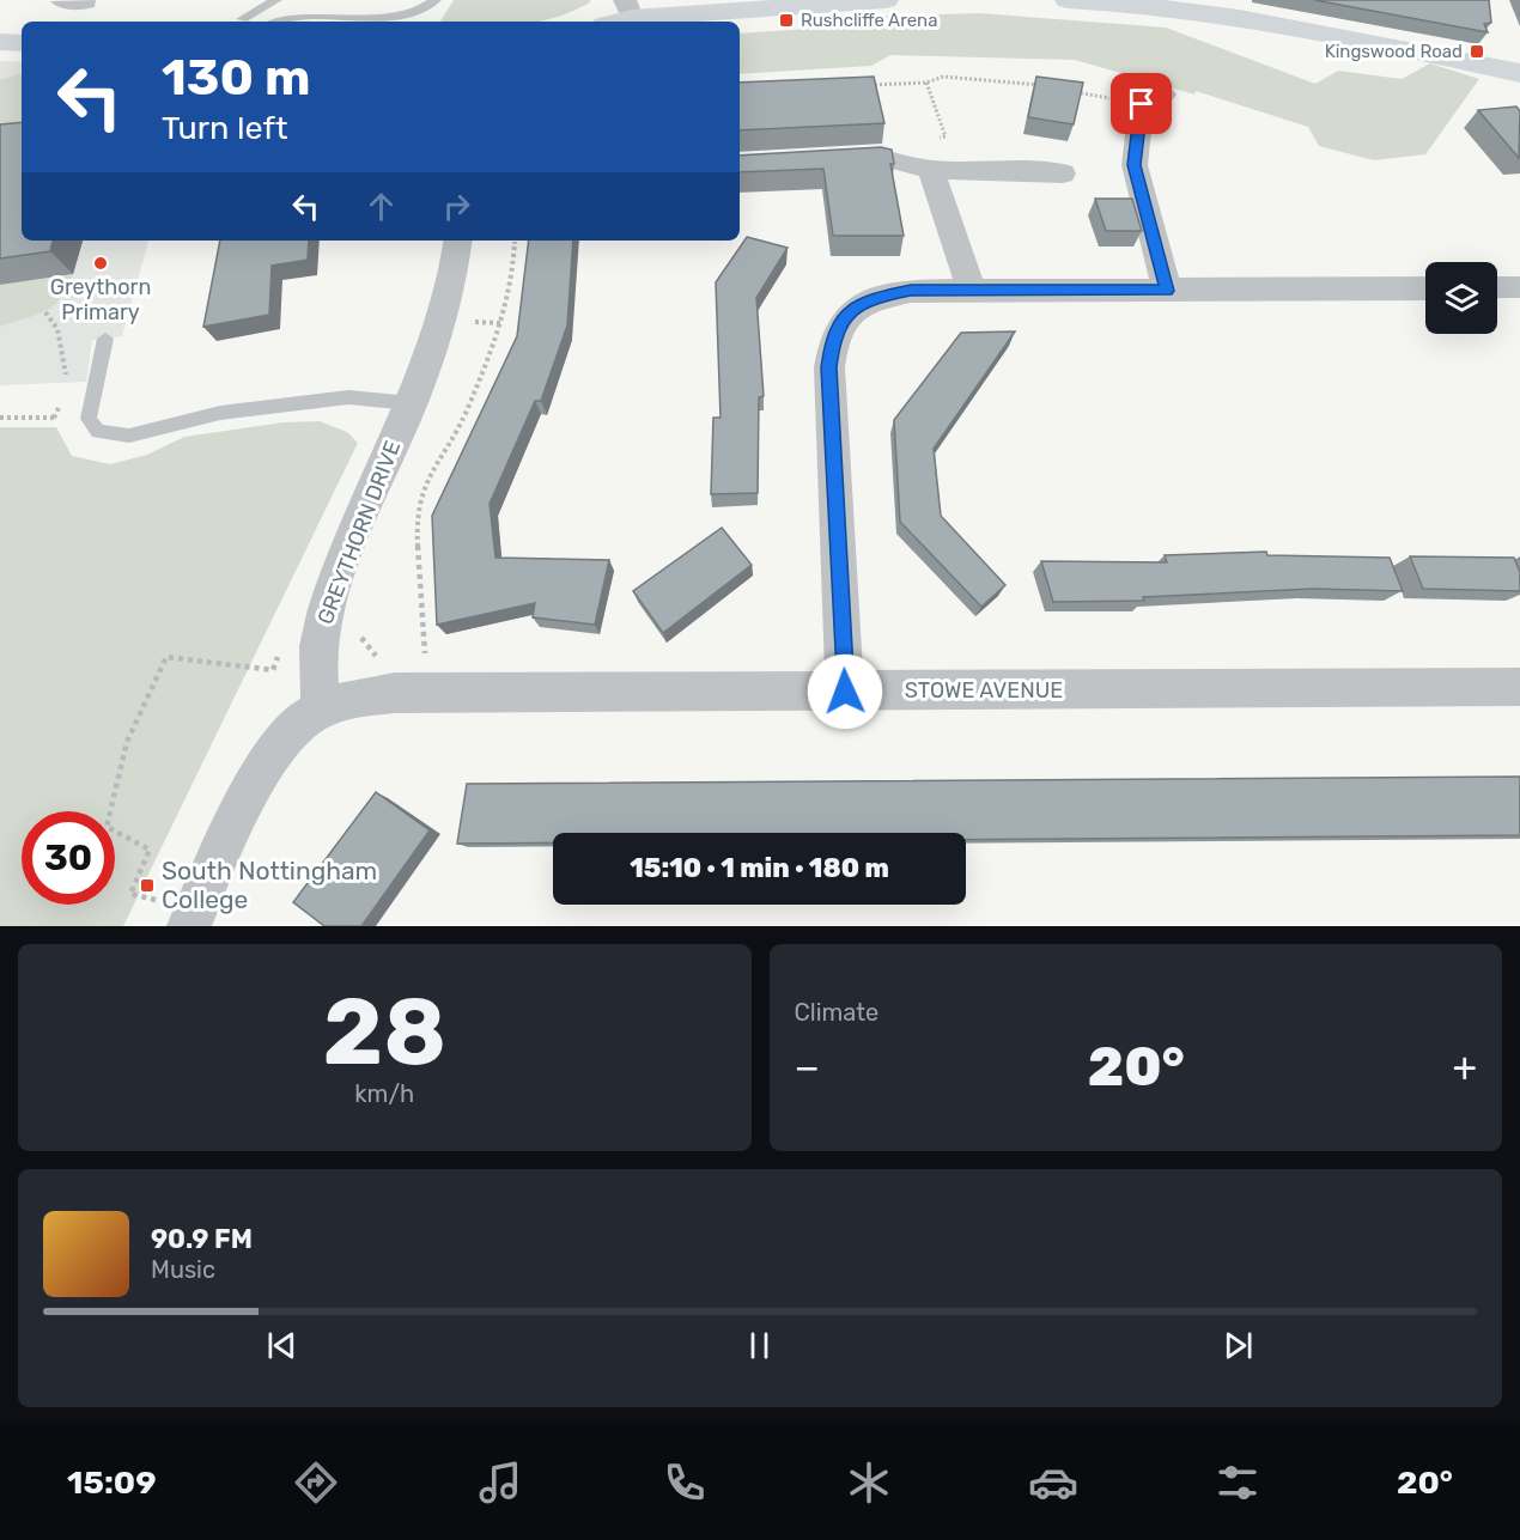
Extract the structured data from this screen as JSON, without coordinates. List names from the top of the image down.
{
  "streets": {
    "street": ["GREYTHORN DRIVE", "STOWE AVENUE"]
  },
  "crossings": [
    ["GREYTHORN DRIVE", "STOWE AVENUE"]
  ],
  "places": {
    "transit": ["Rushcliffe Arena", "Kingswood Road", "South Nottingham College"],
    "other": ["Greythorn Primary"]
  },
  "page": {
    "turn": ["130 m", "Turn left"],
    "limit": "30",
    "trip": "15:10 · 1 min · 180 m",
    "tile": [
      ["28", "km/h"],
      "Climate"
    ],
    "heat": ["−", "20°", "+"],
    "song": ["90.9 FM", "Music"],
    "tabs": ["15:09", "20°"]
  }
}
